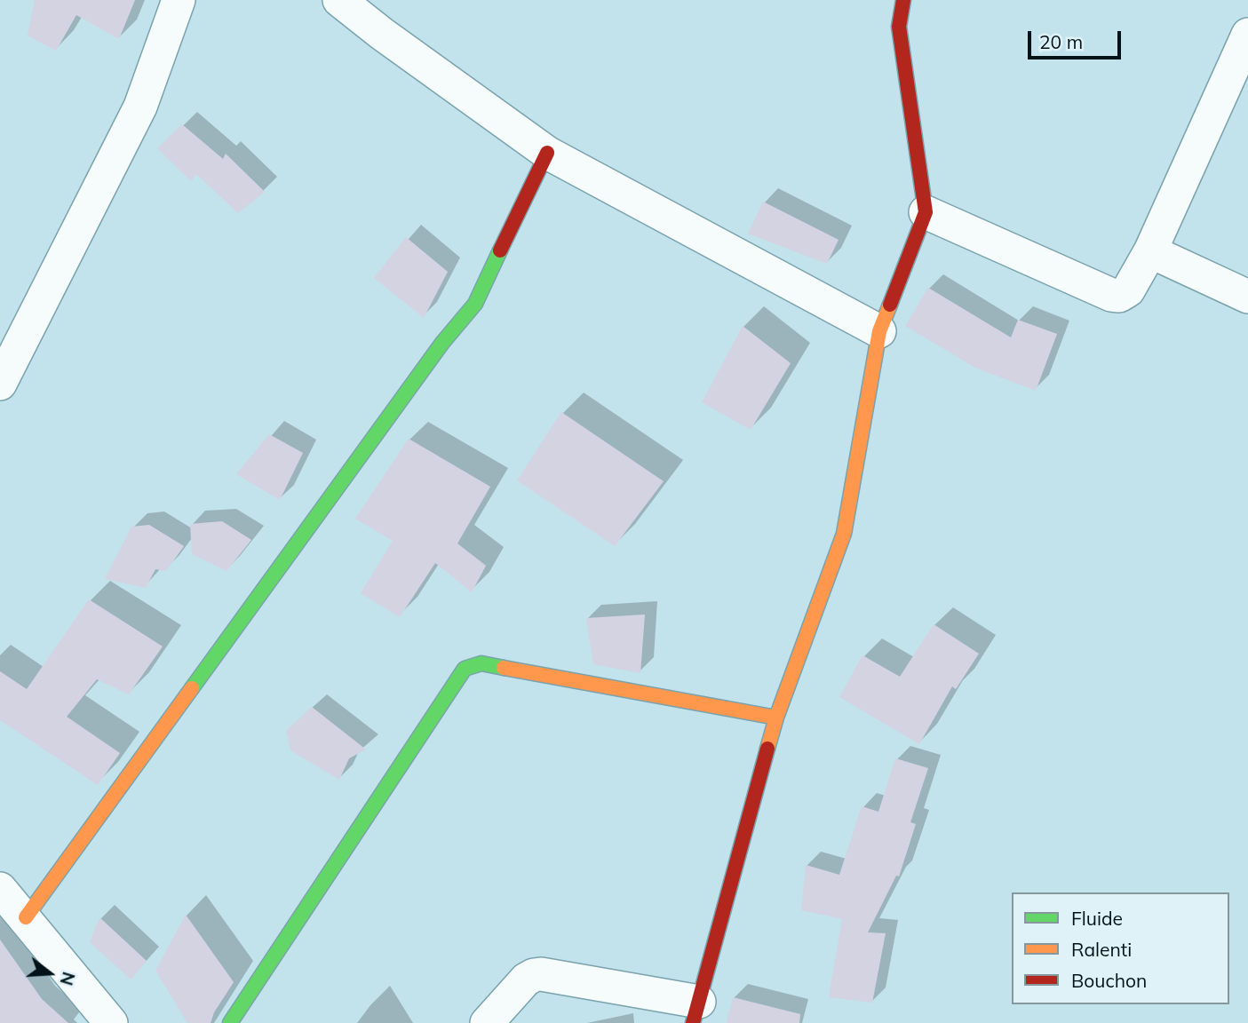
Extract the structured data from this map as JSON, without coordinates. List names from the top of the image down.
{
  "legend": ["Fluide", "Ralenti", "Bouchon"],
  "scale_bar": "20 m",
  "north": "right"
}
